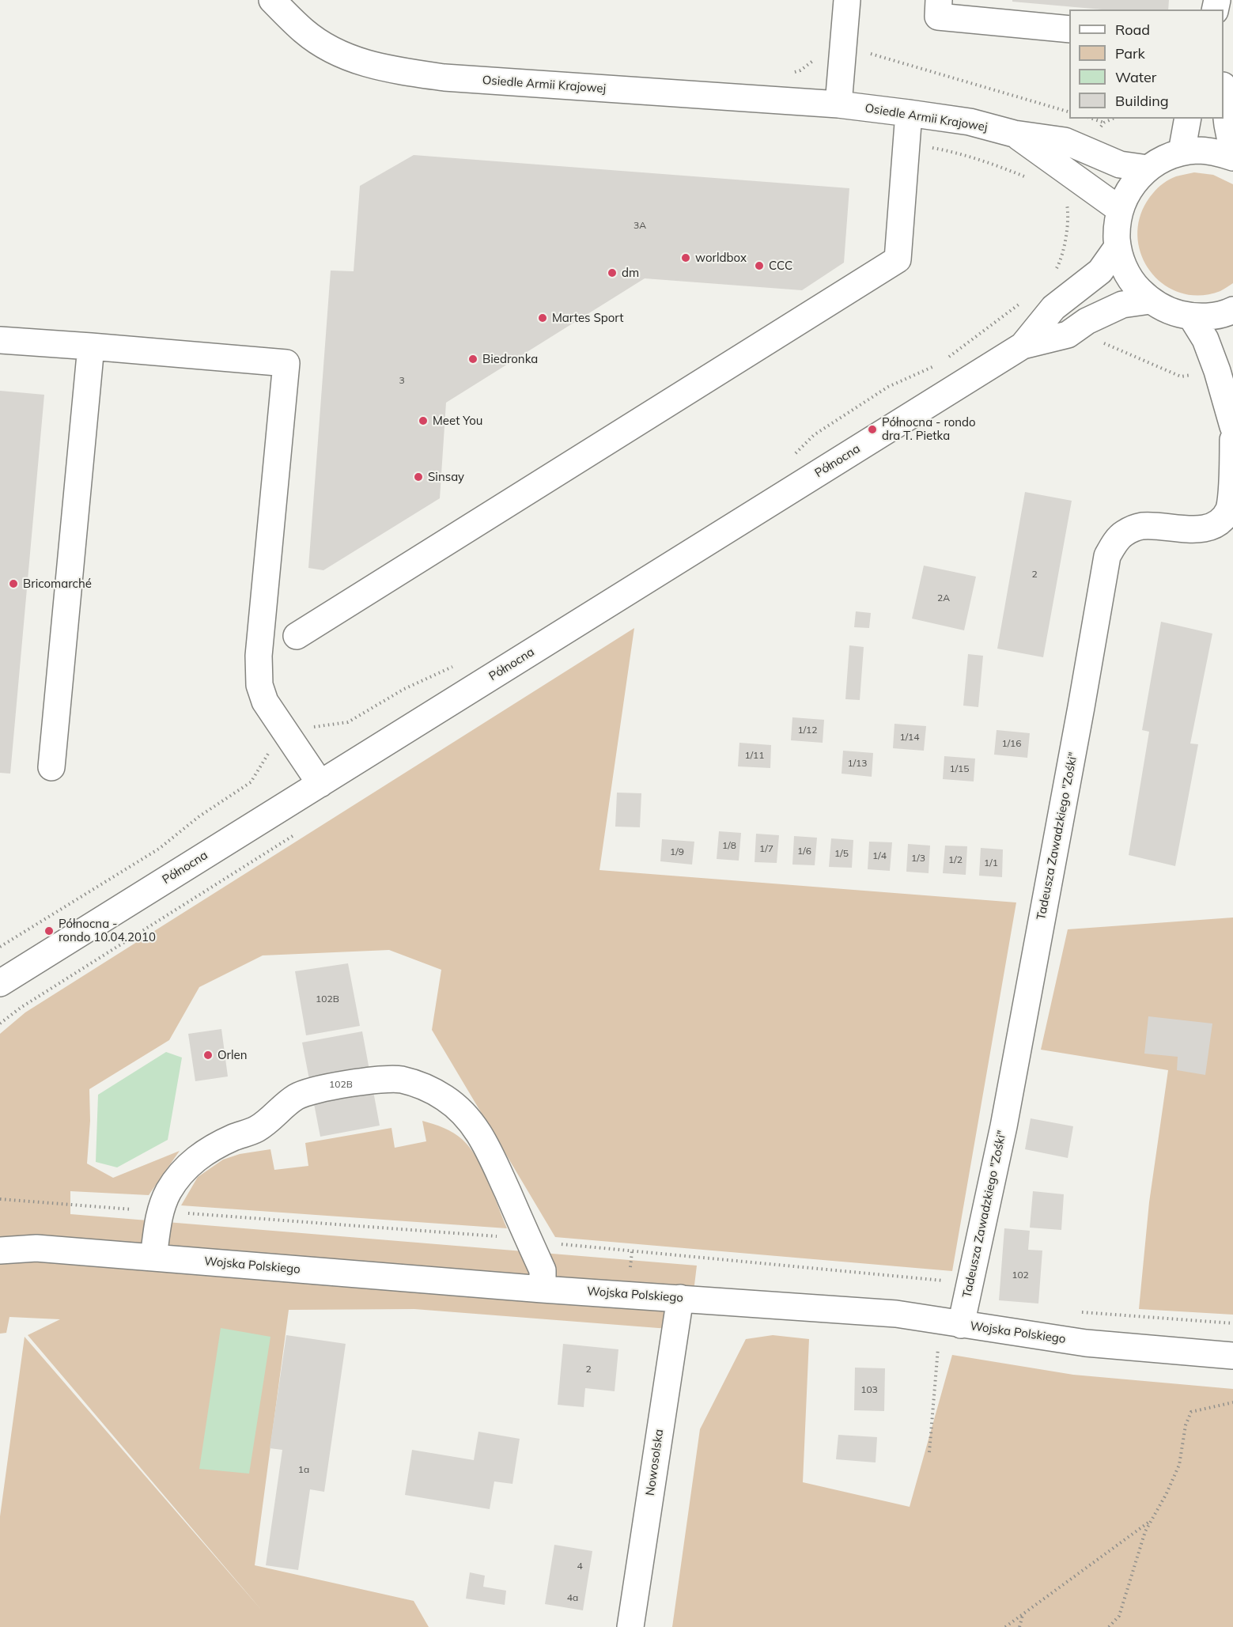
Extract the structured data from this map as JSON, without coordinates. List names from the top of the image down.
{
  "streets": {
    "street": [
      "Osiedle Armii Krajowej",
      "Północna",
      "Tadeusza Zawadzkiego \"Zośki\"",
      "Wojska Polskiego",
      "Nowosolska"
    ]
  },
  "crossings": [
    ["Tadeusza Zawadzkiego \"Zośki\"", "Wojska Polskiego"],
    ["Wojska Polskiego", "Nowosolska"]
  ],
  "places": [
    "worldbox",
    "CCC",
    "dm",
    "Martes Sport",
    "Biedronka",
    "Meet You",
    "Północna - rondo dra T. Pietka",
    "Sinsay",
    "Bricomarché",
    "Północna - rondo 10.04.2010",
    "Orlen"
  ],
  "house_numbers": [
    "3A",
    "3",
    "2",
    "2A",
    "1/12",
    "1/14",
    "1/16",
    "1/11",
    "1/13",
    "1/15",
    "1/8",
    "1/7",
    "1/6",
    "1/9",
    "1/5",
    "1/4",
    "1/3",
    "1/2",
    "1/1",
    "102B",
    "102B",
    "102",
    "2",
    "103",
    "1a",
    "4",
    "4a"
  ],
  "legend": [
    "Road",
    "Park",
    "Water",
    "Building"
  ]
}
